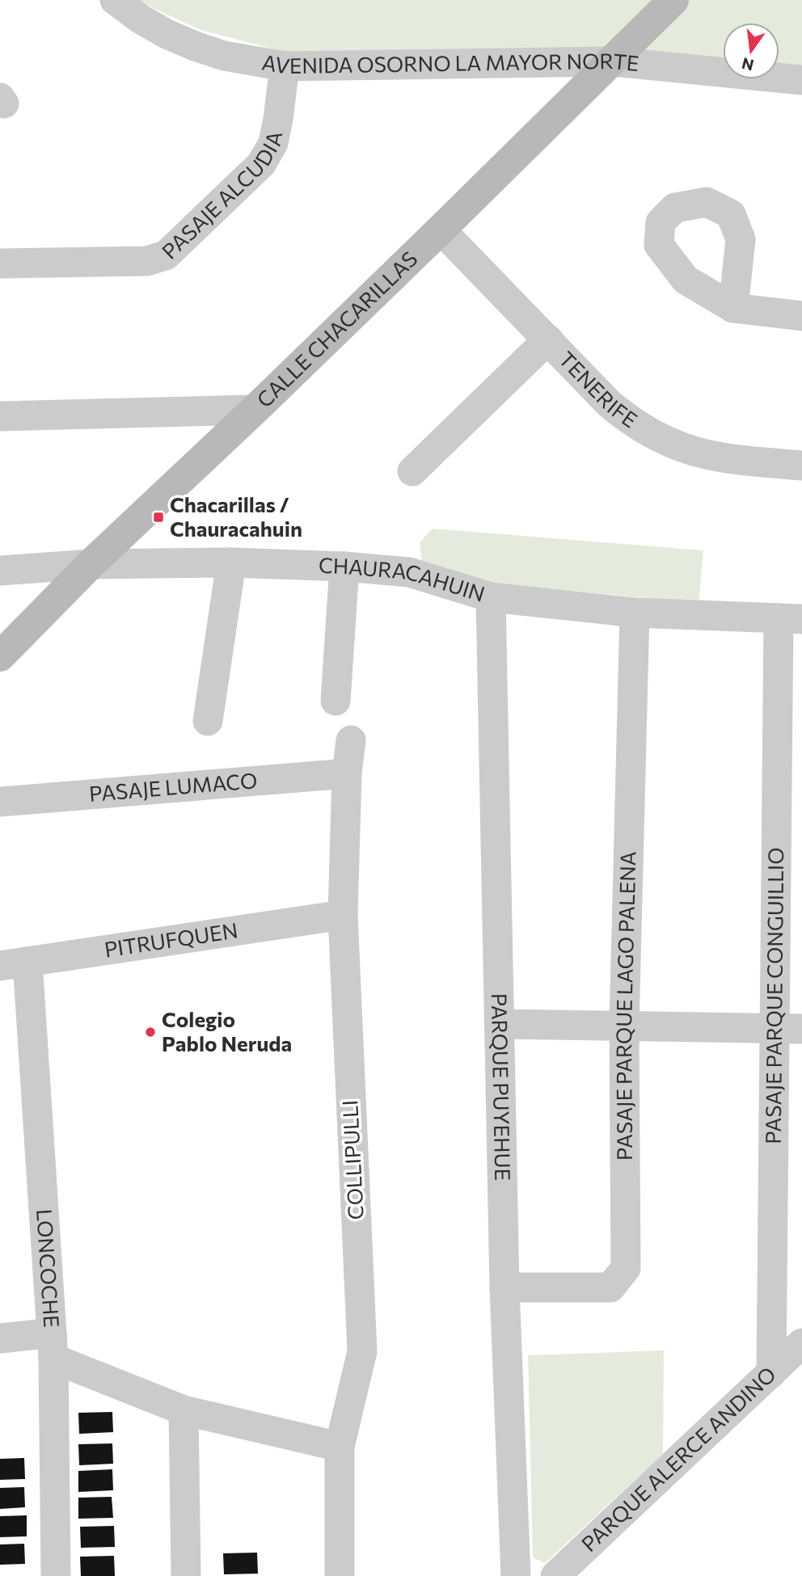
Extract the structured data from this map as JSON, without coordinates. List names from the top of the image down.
{
  "streets": {
    "street": [
      "AVENIDA OSORNO LA MAYOR NORTE",
      "PASAJE ALCUDIA",
      "CALLE CHACARILLAS",
      "TENERIFE",
      "CHAURACAHUIN",
      "PASAJE LUMACO",
      "PITRUFQUEN",
      "PASAJE PARQUE CONGUILLIO",
      "PASAJE PARQUE LAGO PALENA",
      "PARQUE PUYEHUE",
      "COLLIPULLI",
      "LONCOCHE",
      "PARQUE ALERCE ANDINO"
    ]
  },
  "crossings": [
    ["AVENIDA OSORNO LA MAYOR NORTE", "PASAJE ALCUDIA"],
    ["AVENIDA OSORNO LA MAYOR NORTE", "CALLE CHACARILLAS"],
    ["CALLE CHACARILLAS", "TENERIFE"],
    ["CALLE CHACARILLAS", "CHAURACAHUIN"],
    ["CHAURACAHUIN", "PASAJE PARQUE CONGUILLIO"],
    ["CHAURACAHUIN", "PASAJE PARQUE LAGO PALENA"],
    ["CHAURACAHUIN", "PARQUE PUYEHUE"],
    ["PASAJE LUMACO", "COLLIPULLI"],
    ["PITRUFQUEN", "COLLIPULLI"],
    ["PITRUFQUEN", "LONCOCHE"],
    ["PASAJE PARQUE CONGUILLIO", "PARQUE ALERCE ANDINO"],
    ["PASAJE PARQUE LAGO PALENA", "PARQUE PUYEHUE"]
  ],
  "places": {
    "transit": ["Chacarillas / Chauracahuin"],
    "other": ["Colegio Pablo Neruda"]
  },
  "north": "bottom"
}
